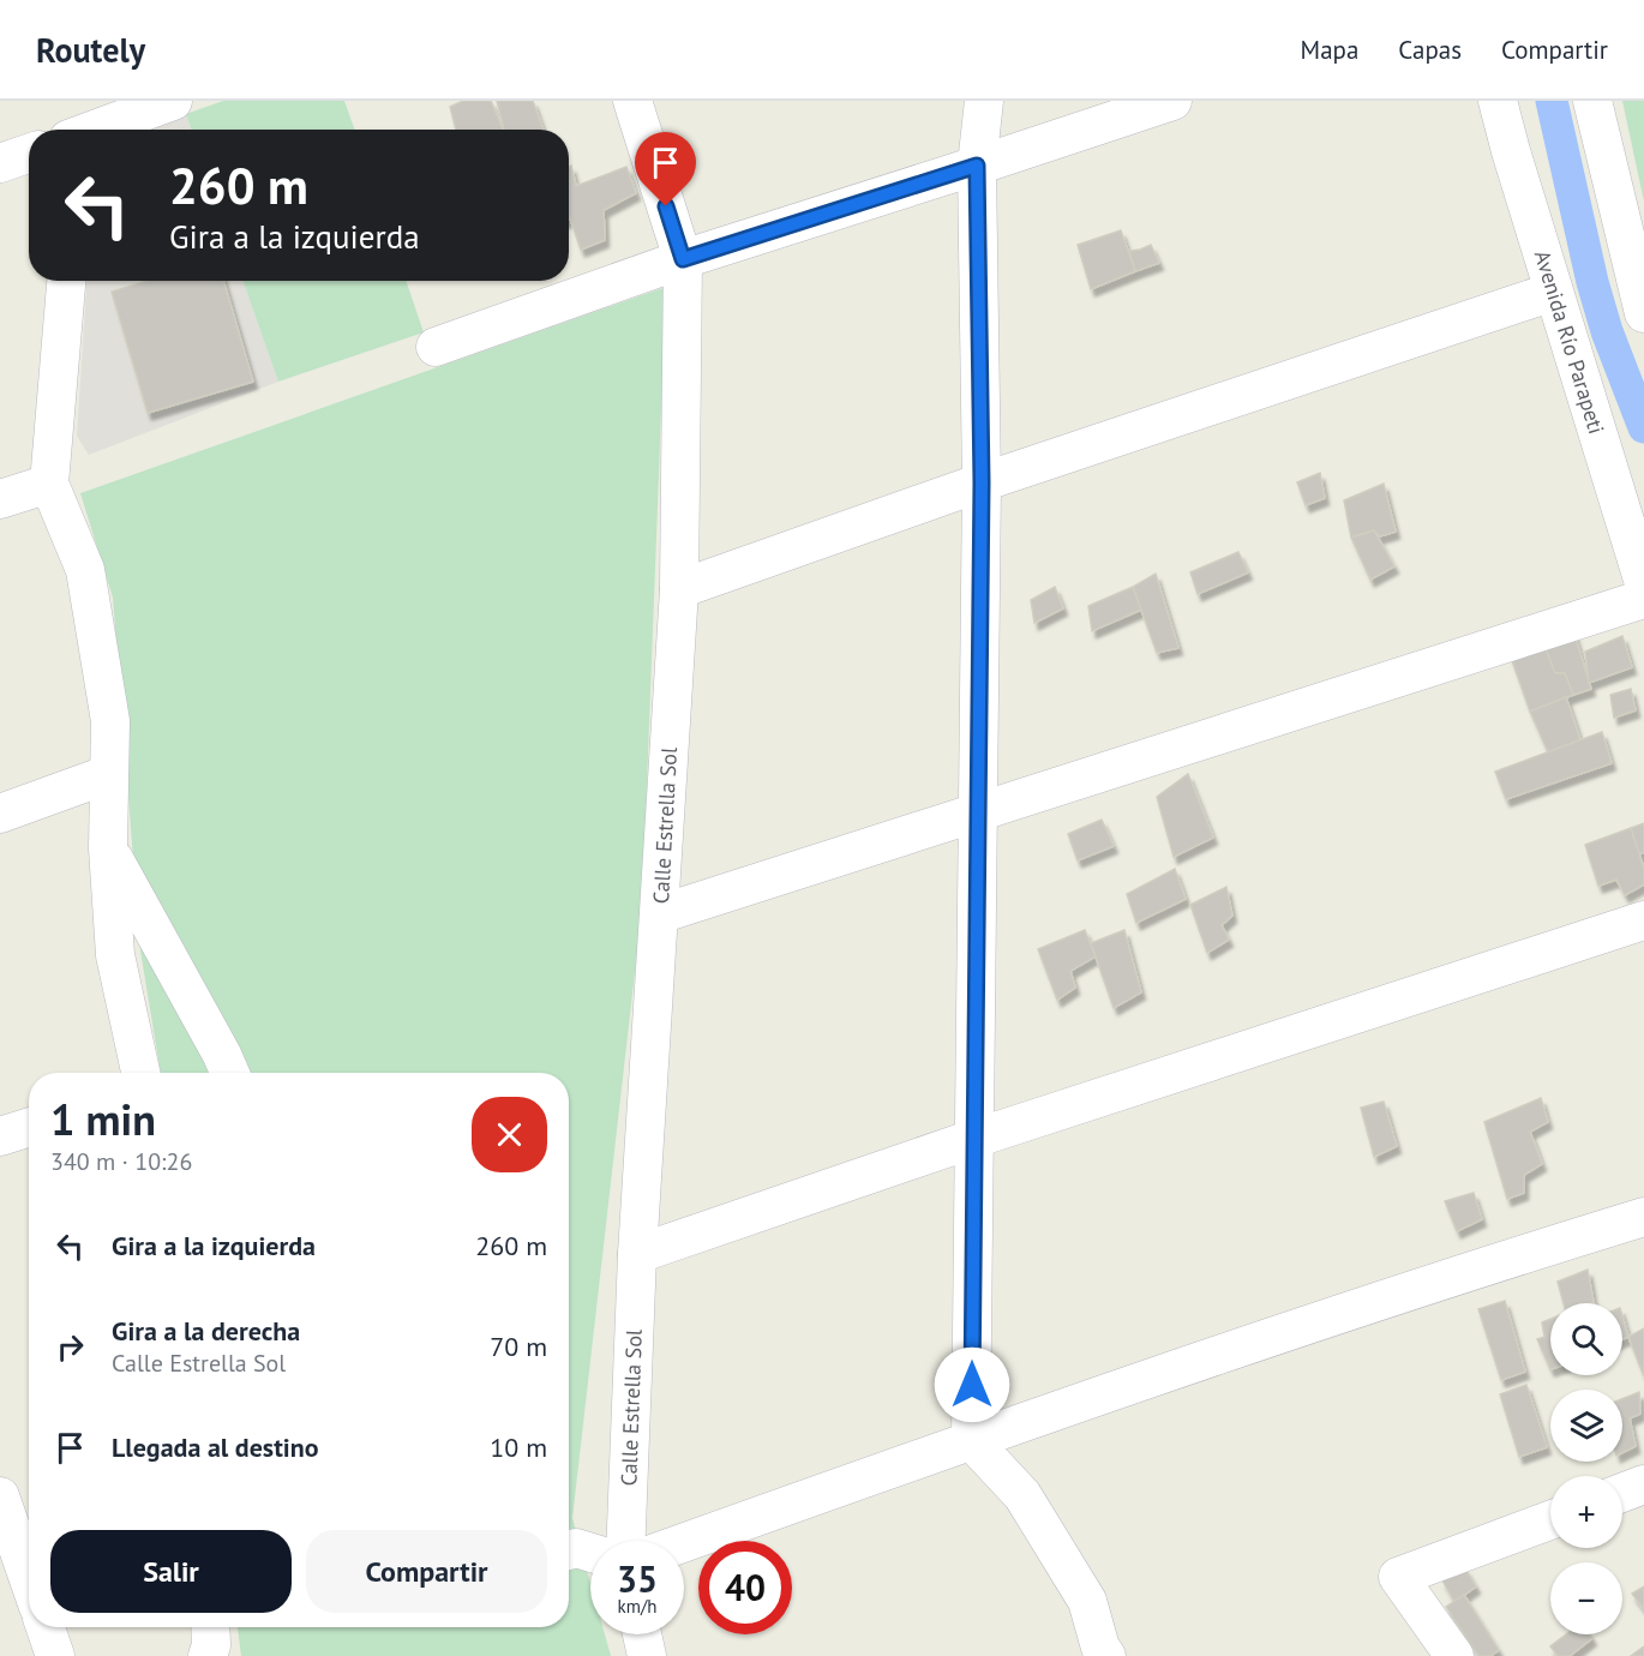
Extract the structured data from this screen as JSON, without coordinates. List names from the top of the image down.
{
  "streets": {
    "street": ["Avenida Río Parapeti", "Calle Estrella Sol"]
  },
  "page": {
    "header": "Routely",
    "nav": ["Mapa", "Capas", "Compartir"],
    "turn": ["260 m", "Gira a la izquierda"],
    "heading": ["1 min", "340 m · 10:26"],
    "list": [
      {
        "name": "Gira a la izquierda",
        "value": "260 m"
      },
      {
        "name": "Gira a la derecha",
        "note": "Calle Estrella Sol",
        "value": "70 m"
      },
      {
        "name": "Llegada al destino",
        "value": "10 m"
      }
    ],
    "map_buttons": ["+", "−"],
    "buttons": ["Salir", "Compartir"],
    "speed": "35 km/h",
    "limit": "40"
  }
}
